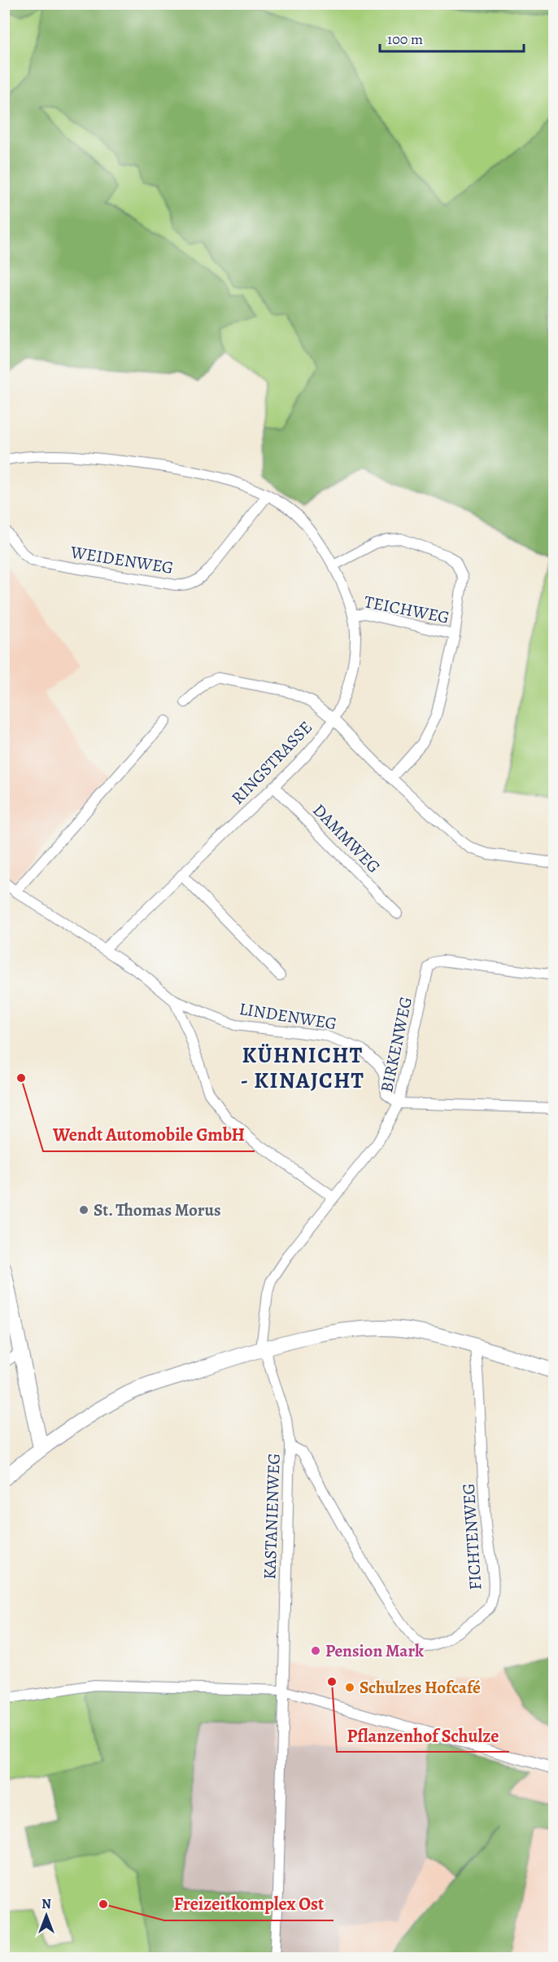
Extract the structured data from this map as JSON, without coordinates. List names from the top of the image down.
{
  "streets": {
    "street": [
      "WEIDENWEG",
      "TEICHWEG",
      "RINGSTRASSE",
      "DAMMWEG",
      "LINDENWEG",
      "BIRKENWEG",
      "KASTANIENWEG",
      "FICHTENWEG"
    ]
  },
  "crossings": [
    ["WEIDENWEG", "RINGSTRASSE"],
    ["TEICHWEG", "RINGSTRASSE"],
    ["RINGSTRASSE", "DAMMWEG"],
    ["RINGSTRASSE", "LINDENWEG"],
    ["LINDENWEG", "BIRKENWEG"],
    ["KASTANIENWEG", "FICHTENWEG"]
  ],
  "districts": ["KÜHNICHT - KINAJCHT"],
  "places": [
    "Wendt Automobile GmbH",
    "St. Thomas Morus",
    "Pension Mark",
    "Pflanzenhof Schulze",
    "Schulzes Hofcafé",
    "Freizeitkomplex Ost"
  ],
  "scale_bar": "100 m",
  "north": "top"
}
